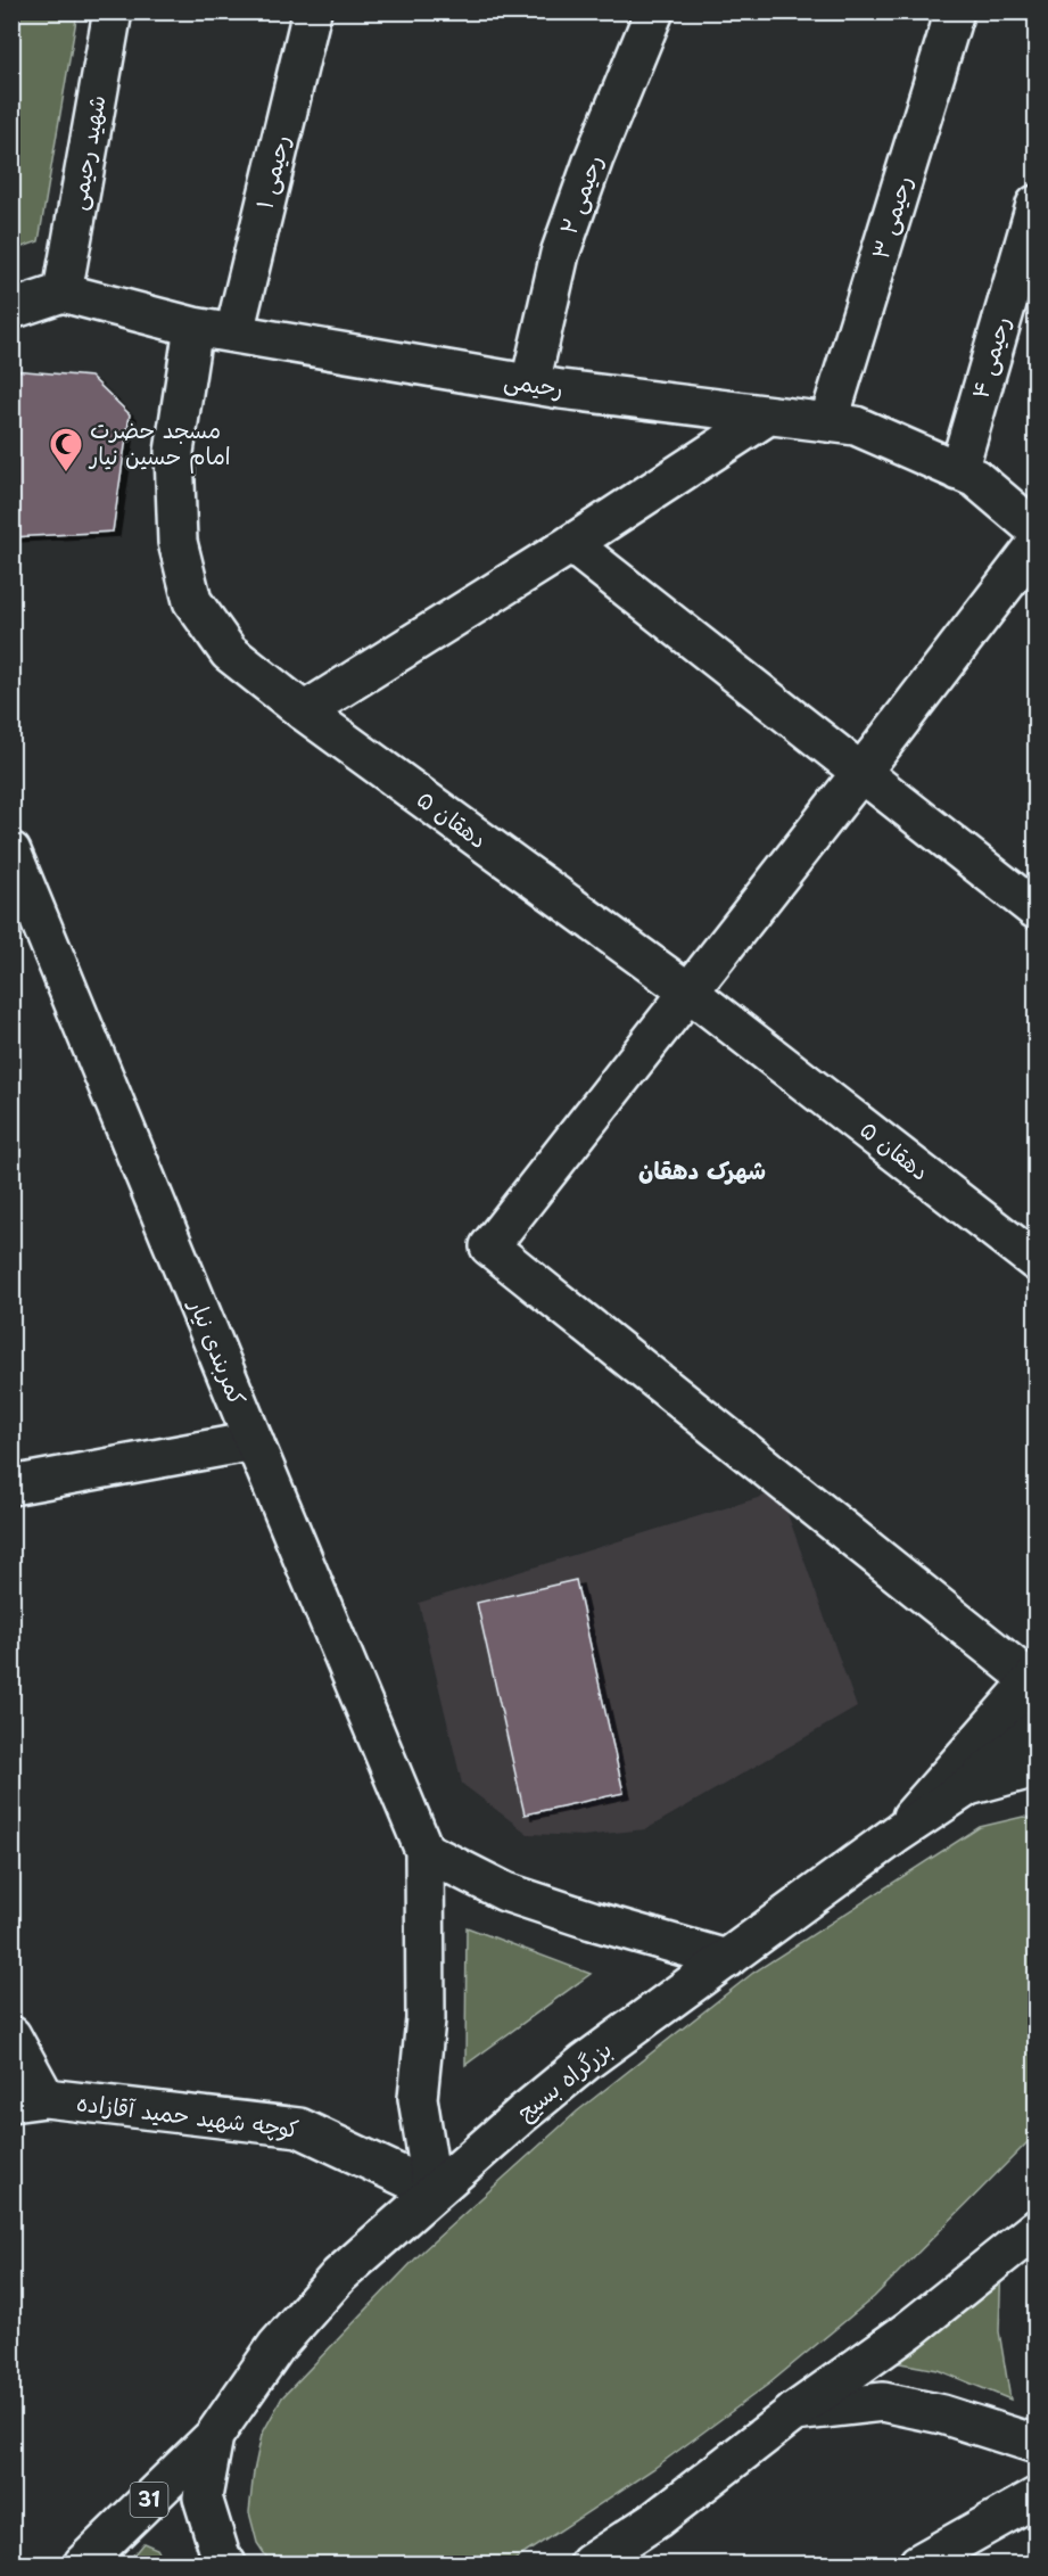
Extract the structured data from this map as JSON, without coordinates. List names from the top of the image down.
{
  "streets": {
    "main road": [
      "شهید رحیمی",
      "رحیمی ۱",
      "رحیمی ۲",
      "رحیمی ۳",
      "رحیمی ۴",
      "رحیمی",
      "دهقان ۵",
      "کمربندی نیار",
      "بزرگراه بسیج",
      "کوچه شهید حمید آقازاده",
      "31"
    ]
  },
  "crossings": [
    ["شهید رحیمی", "رحیمی"],
    ["رحیمی ۱", "رحیمی"],
    ["رحیمی ۲", "رحیمی"],
    ["رحیمی ۳", "رحیمی"],
    ["رحیمی ۴", "رحیمی"],
    ["رحیمی", "دهقان ۵"],
    ["بزرگراه بسیج", "کوچه شهید حمید آقازاده"]
  ],
  "districts": ["شهرک دهقان"],
  "places": {
    "mosque": ["مسجد حضرت امام حسین نیار"]
  }
}
